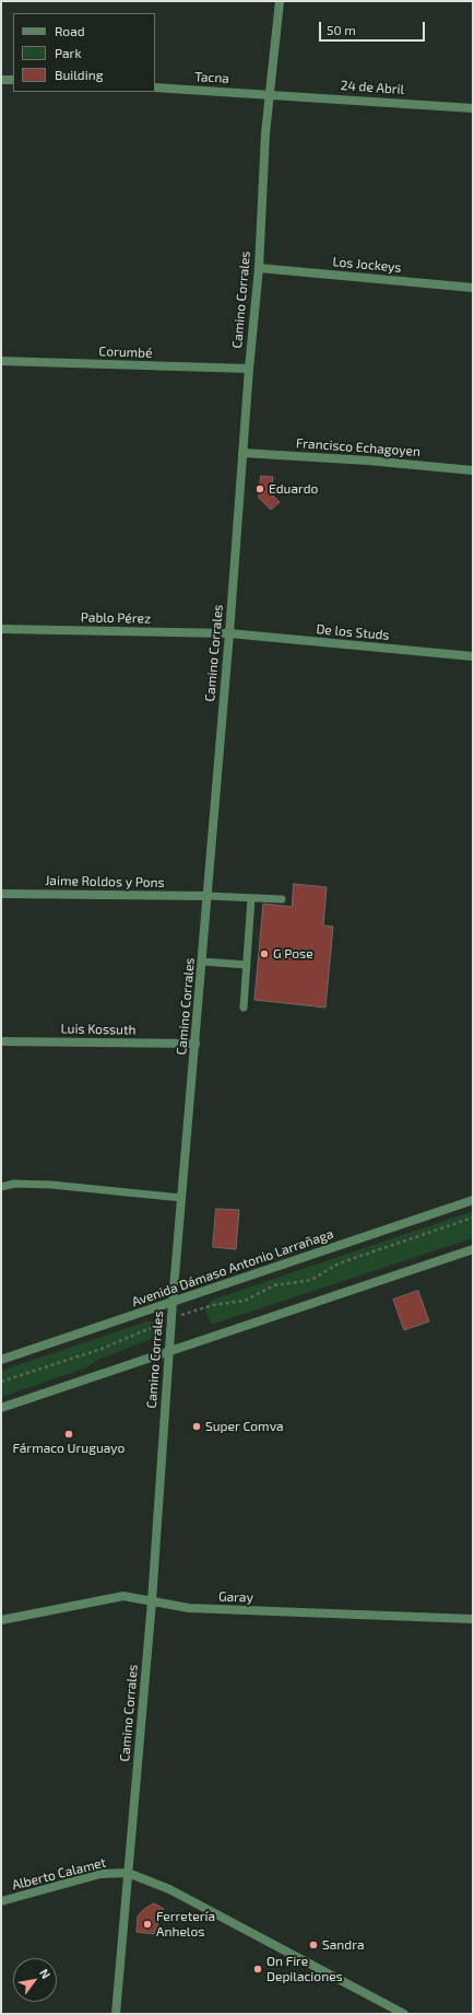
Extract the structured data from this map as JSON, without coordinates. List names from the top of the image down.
{
  "streets": {
    "street": [
      "Tacna",
      "24 de Abril",
      "Los Jockeys",
      "Camino Corrales",
      "Corumbé",
      "Francisco Echagoyen",
      "Pablo Pérez",
      "De los Studs",
      "Jaime Roldos y Pons",
      "Luis Kossuth",
      "Avenida Dámaso Antonio Larrañaga",
      "Garay",
      "Alberto Calamet"
    ]
  },
  "crossings": [
    ["Tacna", "24 de Abril"],
    ["Tacna", "Camino Corrales"],
    ["24 de Abril", "Camino Corrales"],
    ["Los Jockeys", "Camino Corrales"],
    ["Camino Corrales", "Corumbé"],
    ["Camino Corrales", "Francisco Echagoyen"],
    ["Camino Corrales", "Pablo Pérez"],
    ["Camino Corrales", "De los Studs"],
    ["Camino Corrales", "Jaime Roldos y Pons"],
    ["Camino Corrales", "Luis Kossuth"],
    ["Camino Corrales", "Avenida Dámaso Antonio Larrañaga"],
    ["Camino Corrales", "Garay"],
    ["Camino Corrales", "Alberto Calamet"],
    ["Pablo Pérez", "De los Studs"]
  ],
  "places": [
    "Eduardo",
    "G Pose",
    "Super Comva",
    "Fármaco Uruguayo",
    "Ferretería Anhelos",
    "Sandra",
    "On Fire Depilaciones"
  ],
  "legend": ["Road", "Park", "Building"],
  "scale_bar": "50 m",
  "north": "top right"
}
